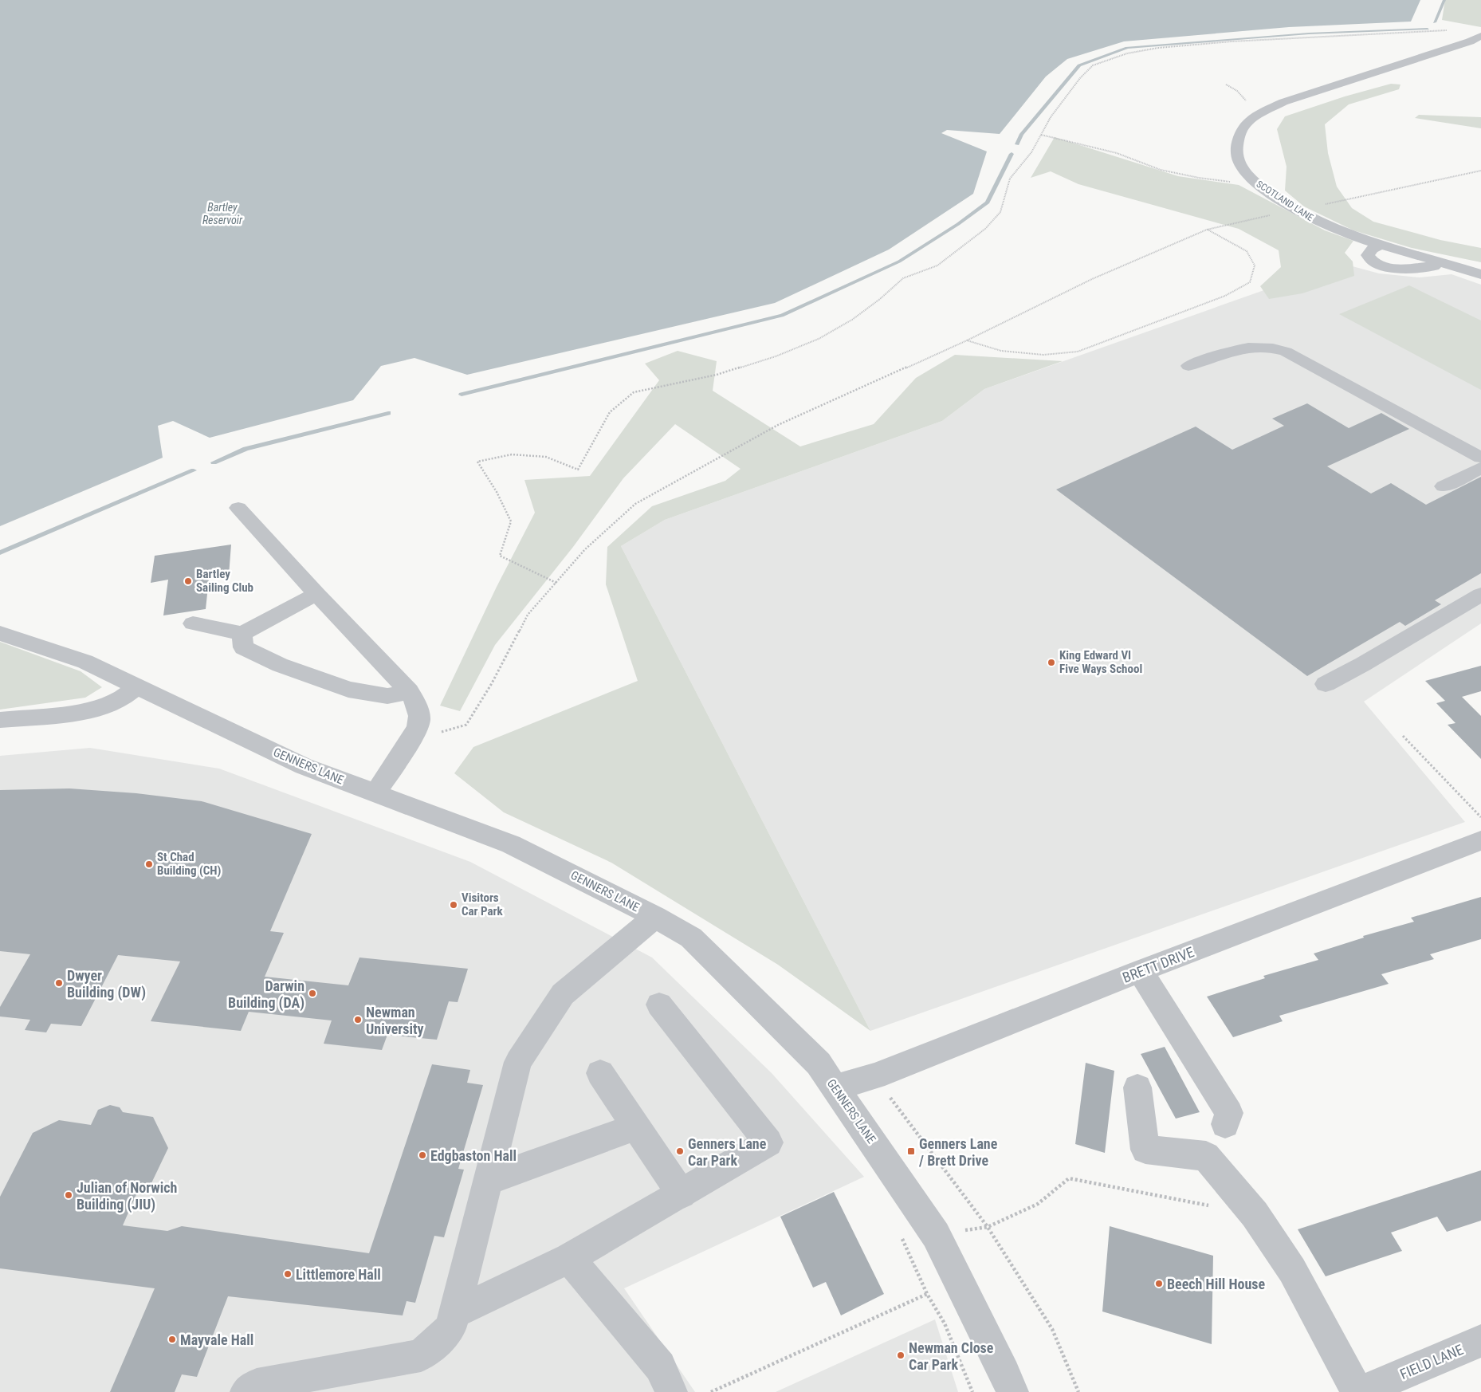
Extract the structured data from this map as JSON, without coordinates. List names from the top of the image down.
{
  "streets": {
    "street": [
      "SCOTLAND LANE",
      "GENNERS LANE",
      "BRETT DRIVE",
      "FIELD LANE"
    ]
  },
  "crossings": [
    ["GENNERS LANE", "BRETT DRIVE"]
  ],
  "water": ["Bartley Reservoir"],
  "places": {
    "other": [
      "Bartley Sailing Club",
      "King Edward VI Five Ways School",
      "St Chad Building (CH)",
      "Visitors Car Park",
      "Dwyer Building (DW)",
      "Darwin Building (DA)",
      "Newman University",
      "Genners Lane Car Park",
      "Edgbaston Hall",
      "Julian of Norwich Building (JIU)",
      "Littlemore Hall",
      "Beech Hill House",
      "Mayvale Hall",
      "Newman Close Car Park"
    ],
    "transit": ["Genners Lane / Brett Drive"]
  }
}
